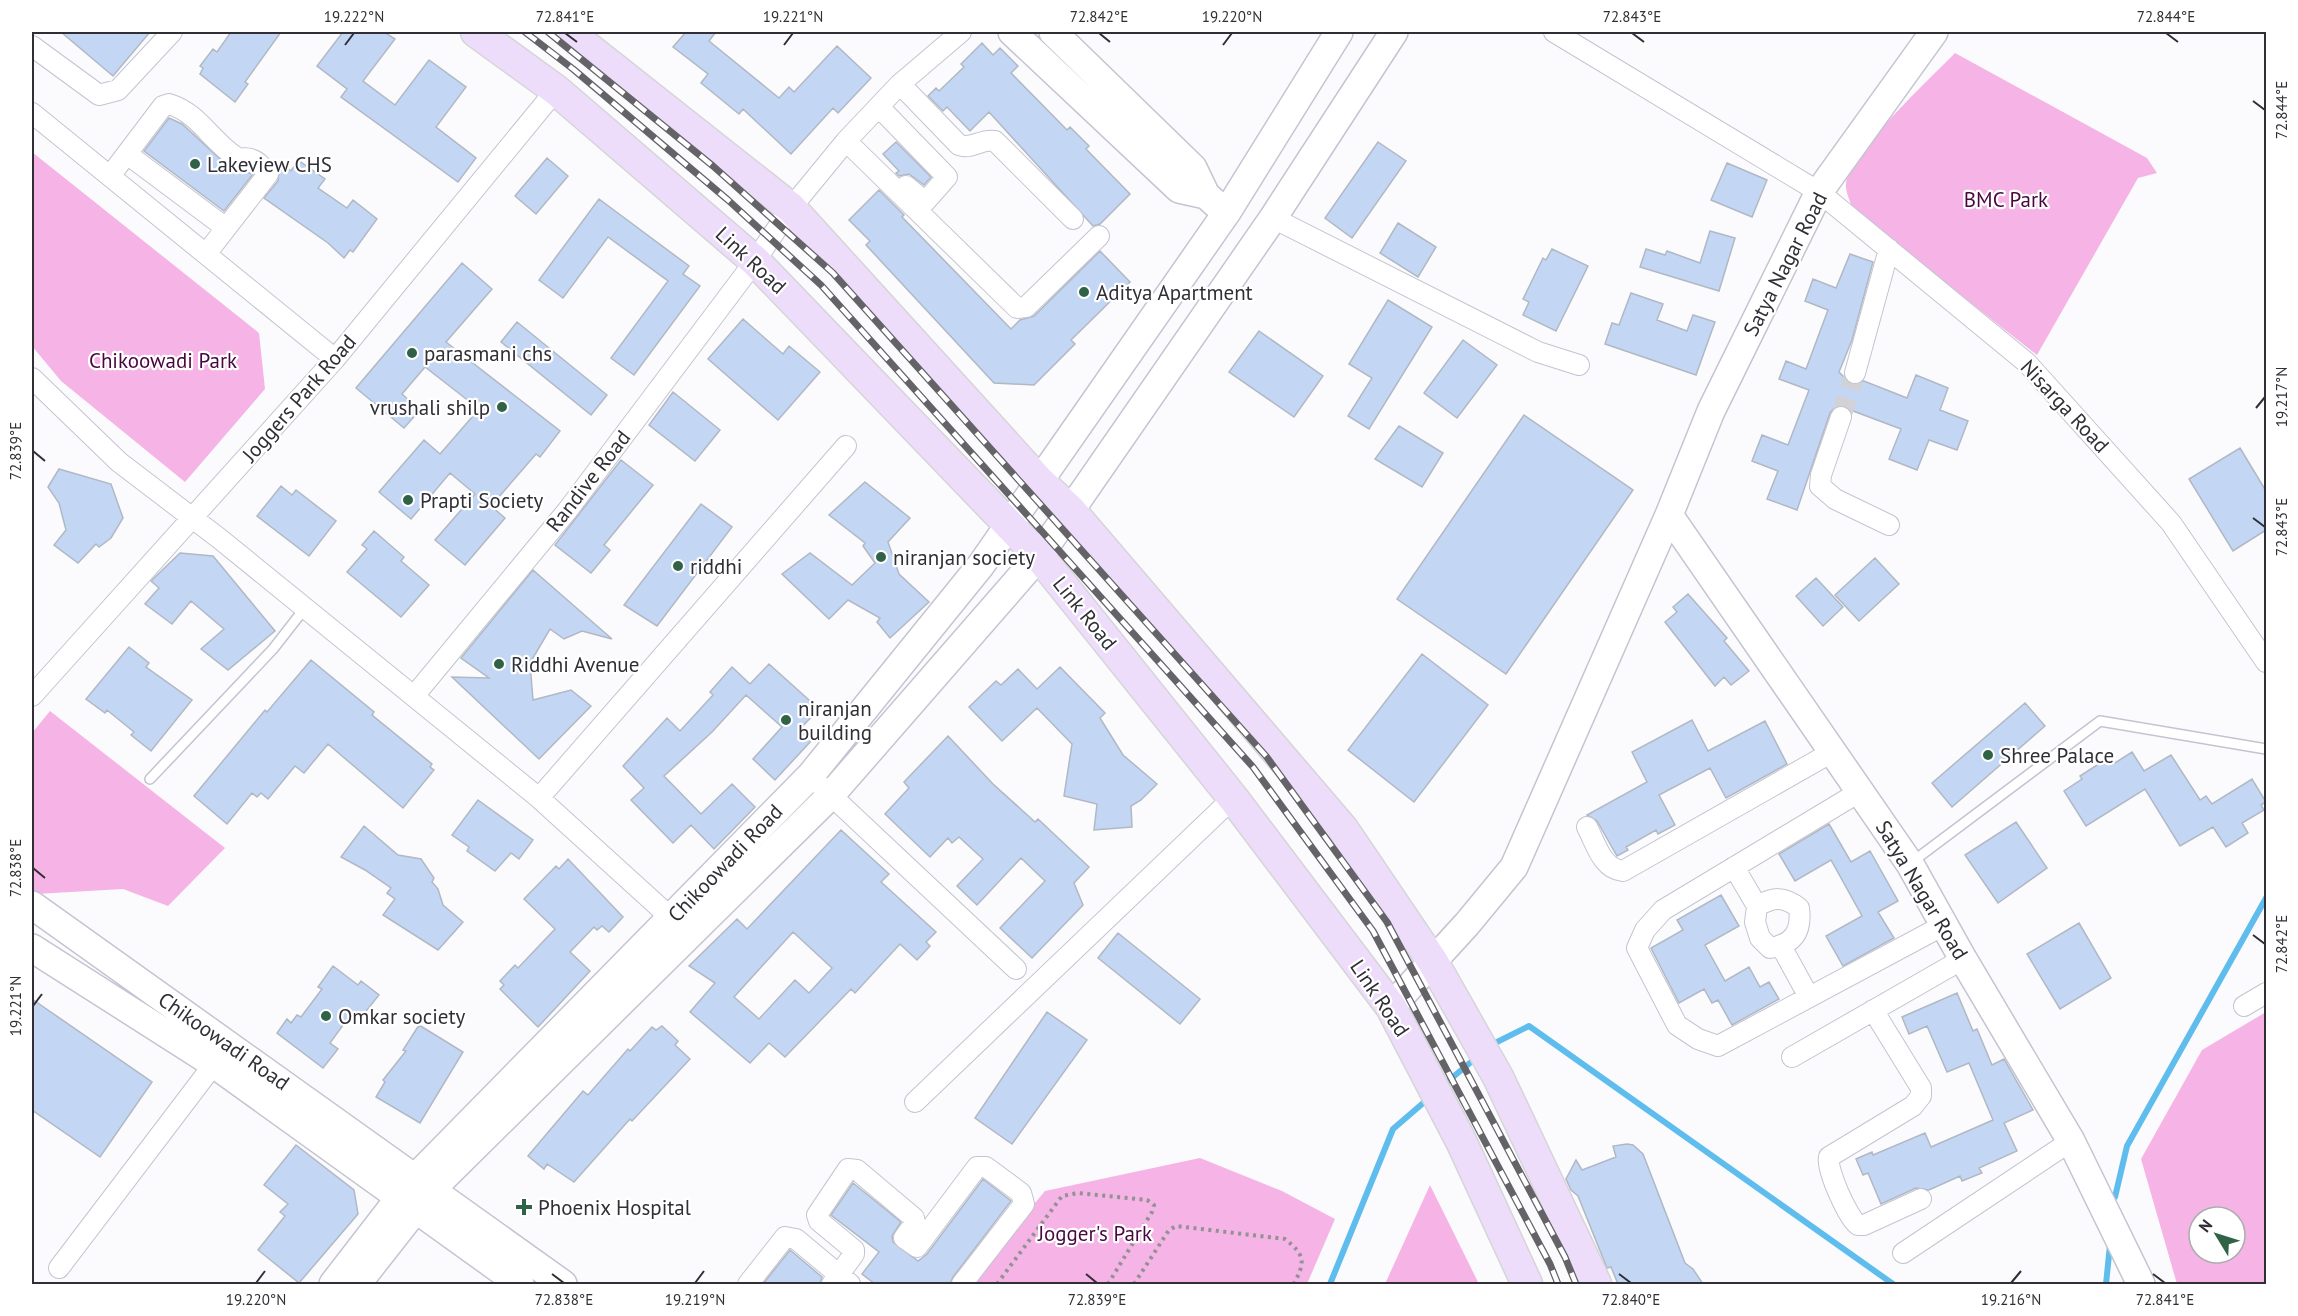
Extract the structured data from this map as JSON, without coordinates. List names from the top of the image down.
{
  "streets": {
    "main road": ["Link Road"],
    "street": [
      "Satya Nagar Road",
      "Joggers Park Road",
      "Nisarga Road",
      "Randive Road",
      "Chikoowadi Road"
    ]
  },
  "crossings": [
    ["Link Road", "Satya Nagar Road"],
    ["Link Road", "Joggers Park Road"],
    ["Link Road", "Randive Road"],
    ["Link Road", "Chikoowadi Road"],
    ["Satya Nagar Road", "Nisarga Road"]
  ],
  "parks": ["BMC Park", "Chikoowadi Park", "Jogger's Park"],
  "places": {
    "other": [
      "Lakeview CHS",
      "Aditya Apartment",
      "parasmani chs",
      "vrushali shilp",
      "Prapti Society",
      "niranjan society",
      "riddhi",
      "Riddhi Avenue",
      "niranjan building",
      "Shree Palace",
      "Omkar society"
    ],
    "health": ["Phoenix Hospital"]
  },
  "north": "top left",
  "coordinates": [
    "19.222°N",
    "72.841°E",
    "19.221°N",
    "72.842°E",
    "19.220°N",
    "72.843°E",
    "72.844°E",
    "19.217°N",
    "72.839°E",
    "72.838°E",
    "19.219°N",
    "72.840°E",
    "19.216°N"
  ]
}
